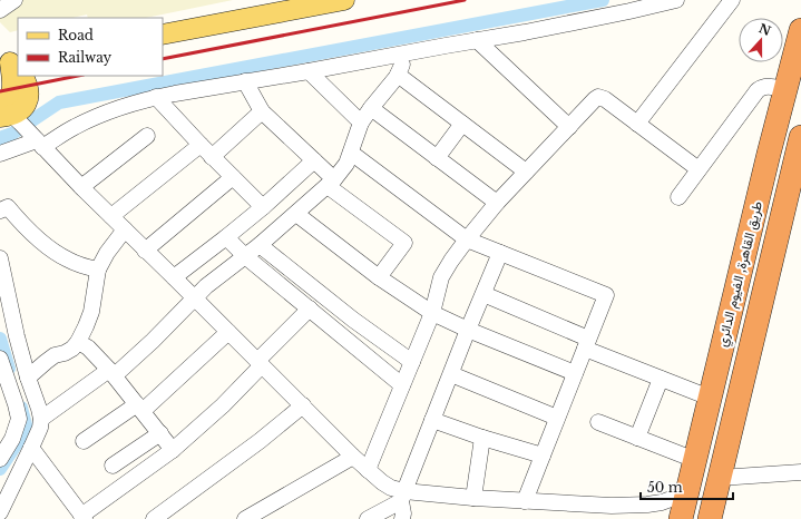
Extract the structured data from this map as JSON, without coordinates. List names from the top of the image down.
{
  "streets": {
    "highway": ["طريق القاهرة, الفيوم الدائري"]
  },
  "legend": ["Road", "Railway"],
  "scale_bar": "50 m",
  "north": "top"
}
